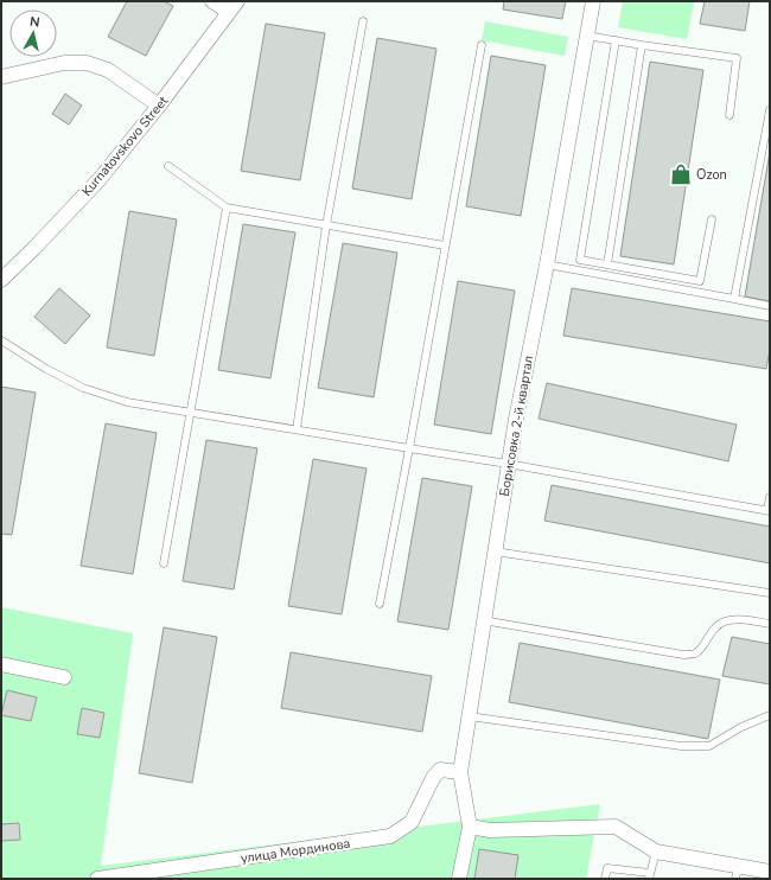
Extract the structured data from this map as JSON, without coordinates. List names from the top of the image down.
{
  "streets": {
    "street": ["Kurnatovskovo Street", "Борисовка 2-й квартал", "улица Мординова"]
  },
  "crossings": [
    ["Борисовка 2-й квартал", "улица Мординова"]
  ],
  "places": {
    "shop": ["Ozon"]
  },
  "north": "top"
}
